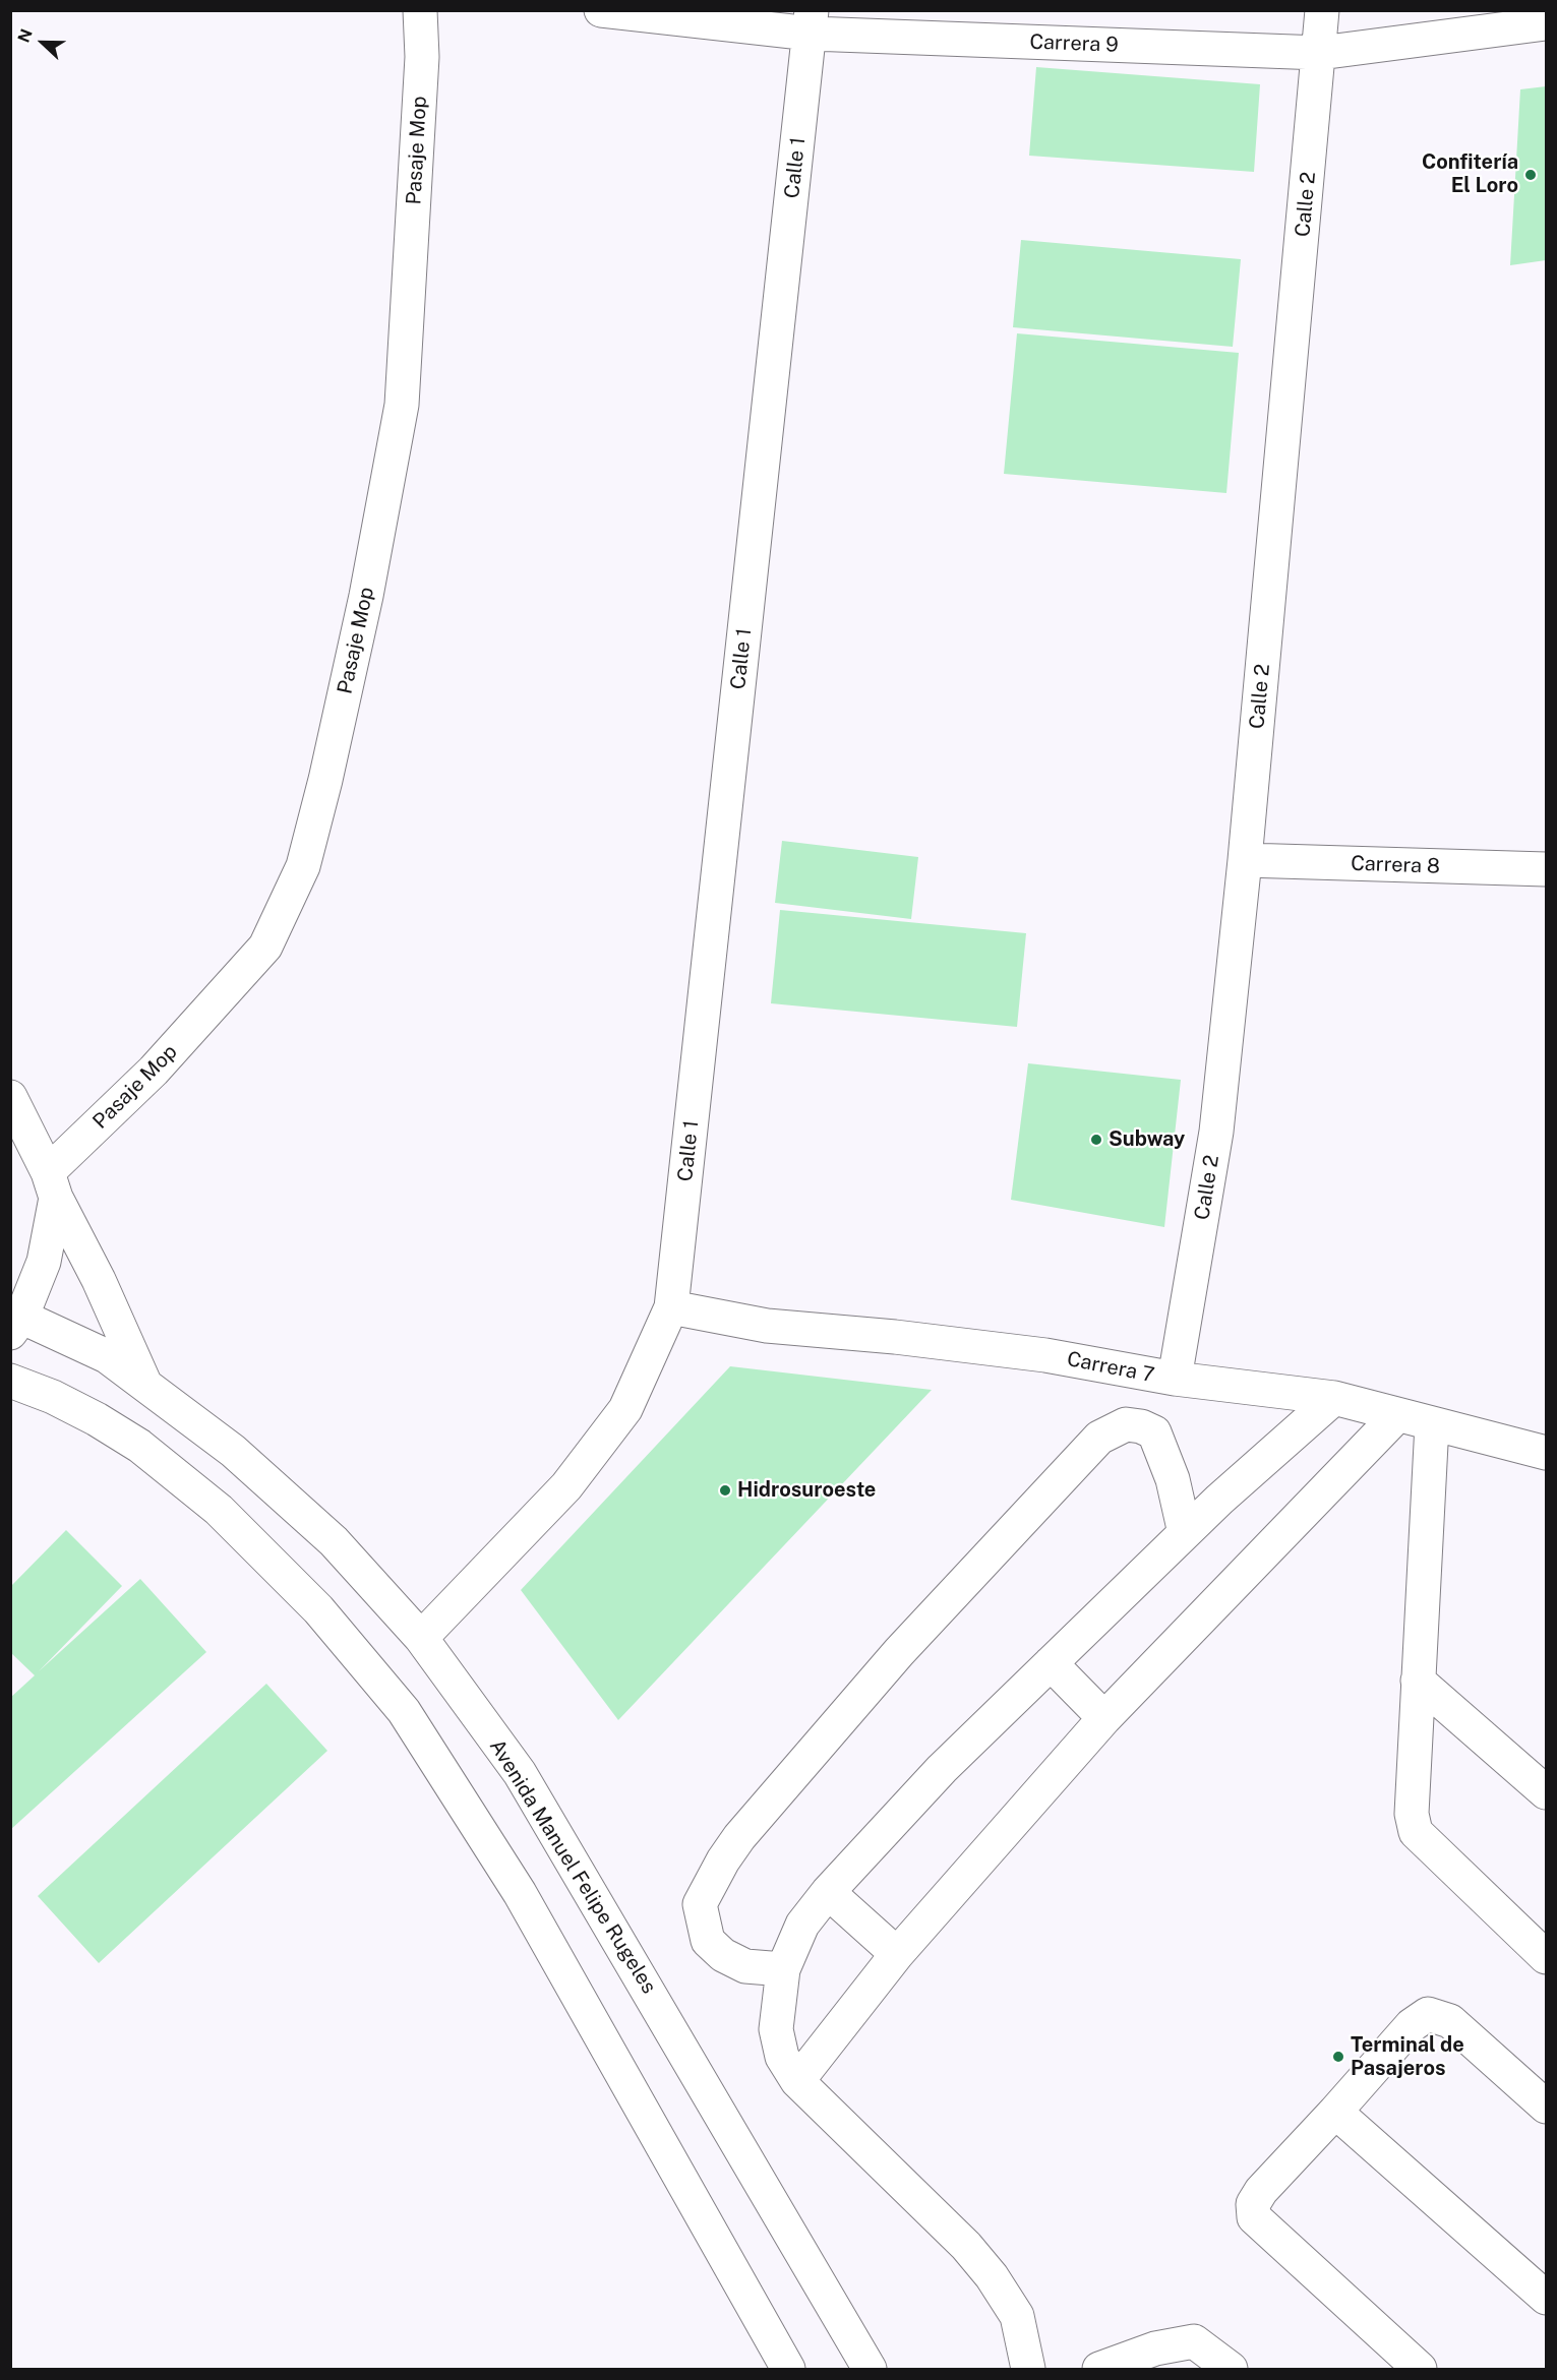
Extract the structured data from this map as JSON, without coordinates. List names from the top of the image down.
{
  "streets": {
    "street": [
      "Carrera 9",
      "Pasaje Mop",
      "Calle 1",
      "Calle 2",
      "Carrera 8",
      "Carrera 7",
      "Avenida Manuel Felipe Rugeles"
    ]
  },
  "crossings": [
    ["Carrera 9", "Calle 1"],
    ["Carrera 9", "Calle 2"],
    ["Calle 1", "Carrera 7"],
    ["Calle 1", "Avenida Manuel Felipe Rugeles"],
    ["Calle 2", "Carrera 8"],
    ["Calle 2", "Carrera 7"]
  ],
  "places": [
    "Confitería El Loro",
    "Subway",
    "Hidrosuroeste",
    "Terminal de Pasajeros"
  ],
  "north": "left"
}
